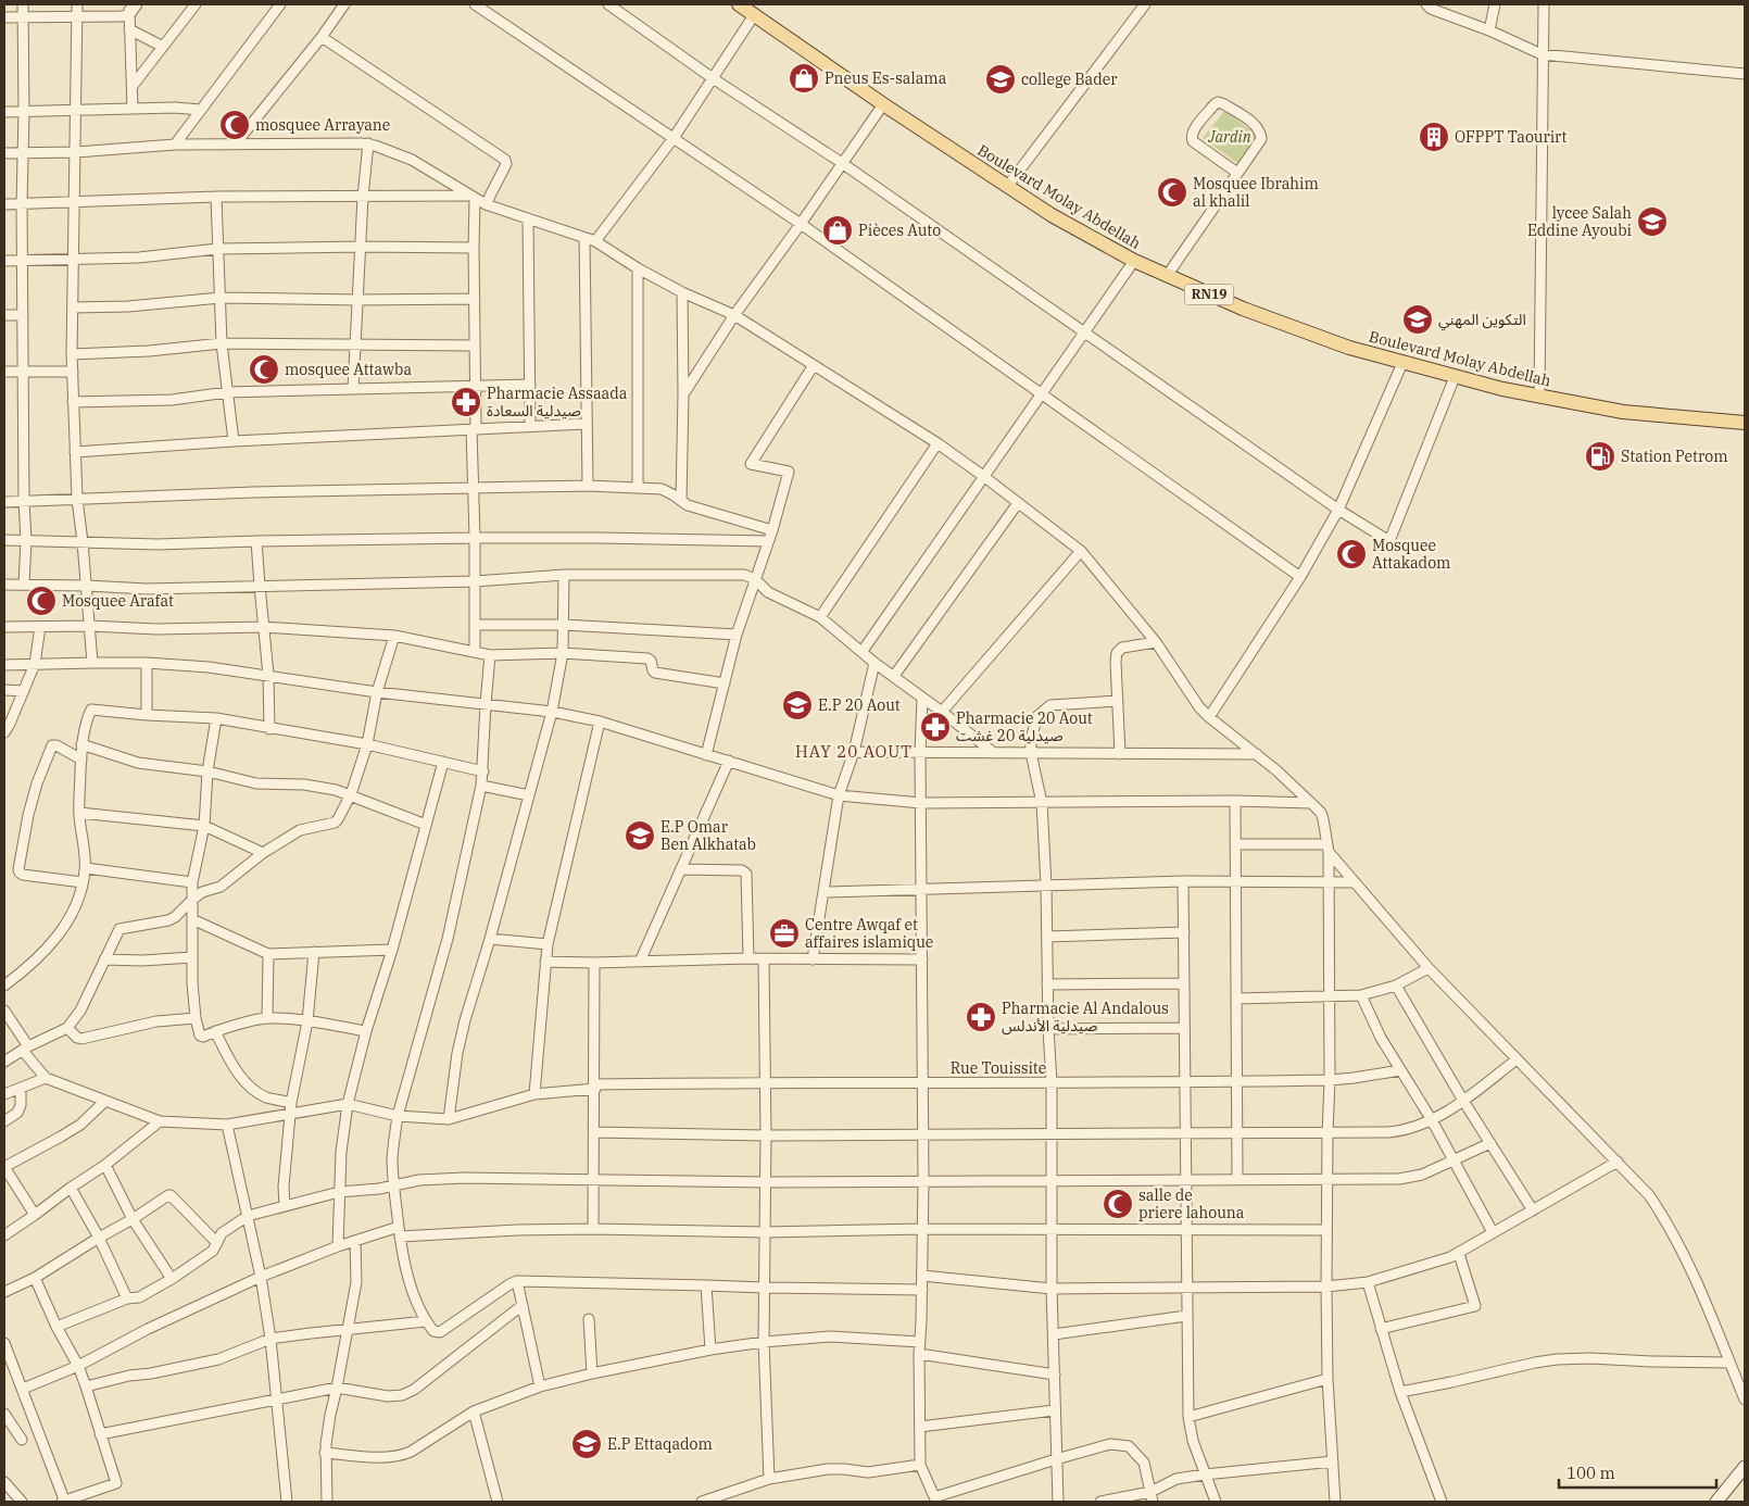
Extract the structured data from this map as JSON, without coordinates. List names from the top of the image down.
{
  "streets": {
    "main road": ["Boulevard Molay Abdellah", "RN19"],
    "street": ["Rue Touissite"]
  },
  "districts": ["HAY 20 AOUT"],
  "parks": ["Jardin"],
  "places": {
    "shop": ["Pneus Es-salama", "Pièces Auto"],
    "school or university": [
      "college Bader",
      "lycee Salah Eddine Ayoubi",
      "التكوين المهني",
      "E.P 20 Aout",
      "E.P Omar Ben Alkhatab",
      "E.P Ettaqadom"
    ],
    "mosque": [
      "mosquee Arrayane",
      "Mosquee Ibrahim al khalil",
      "mosquee Attawba",
      "Mosquee Attakadom",
      "Mosquee Arafat",
      "salle de priere lahouna"
    ],
    "building": ["OFPPT Taourirt"],
    "pharmacy": ["Pharmacie Assaada صيدلية السعادة", "Pharmacie 20 Aout صيدلية 20 غشت", "Pharmacie Al Andalous صيدلية الأندلس"],
    "fuel station": ["Station Petrom"],
    "office": ["Centre Awqaf et affaires islamique"]
  },
  "scale_bar": "100 m"
}
